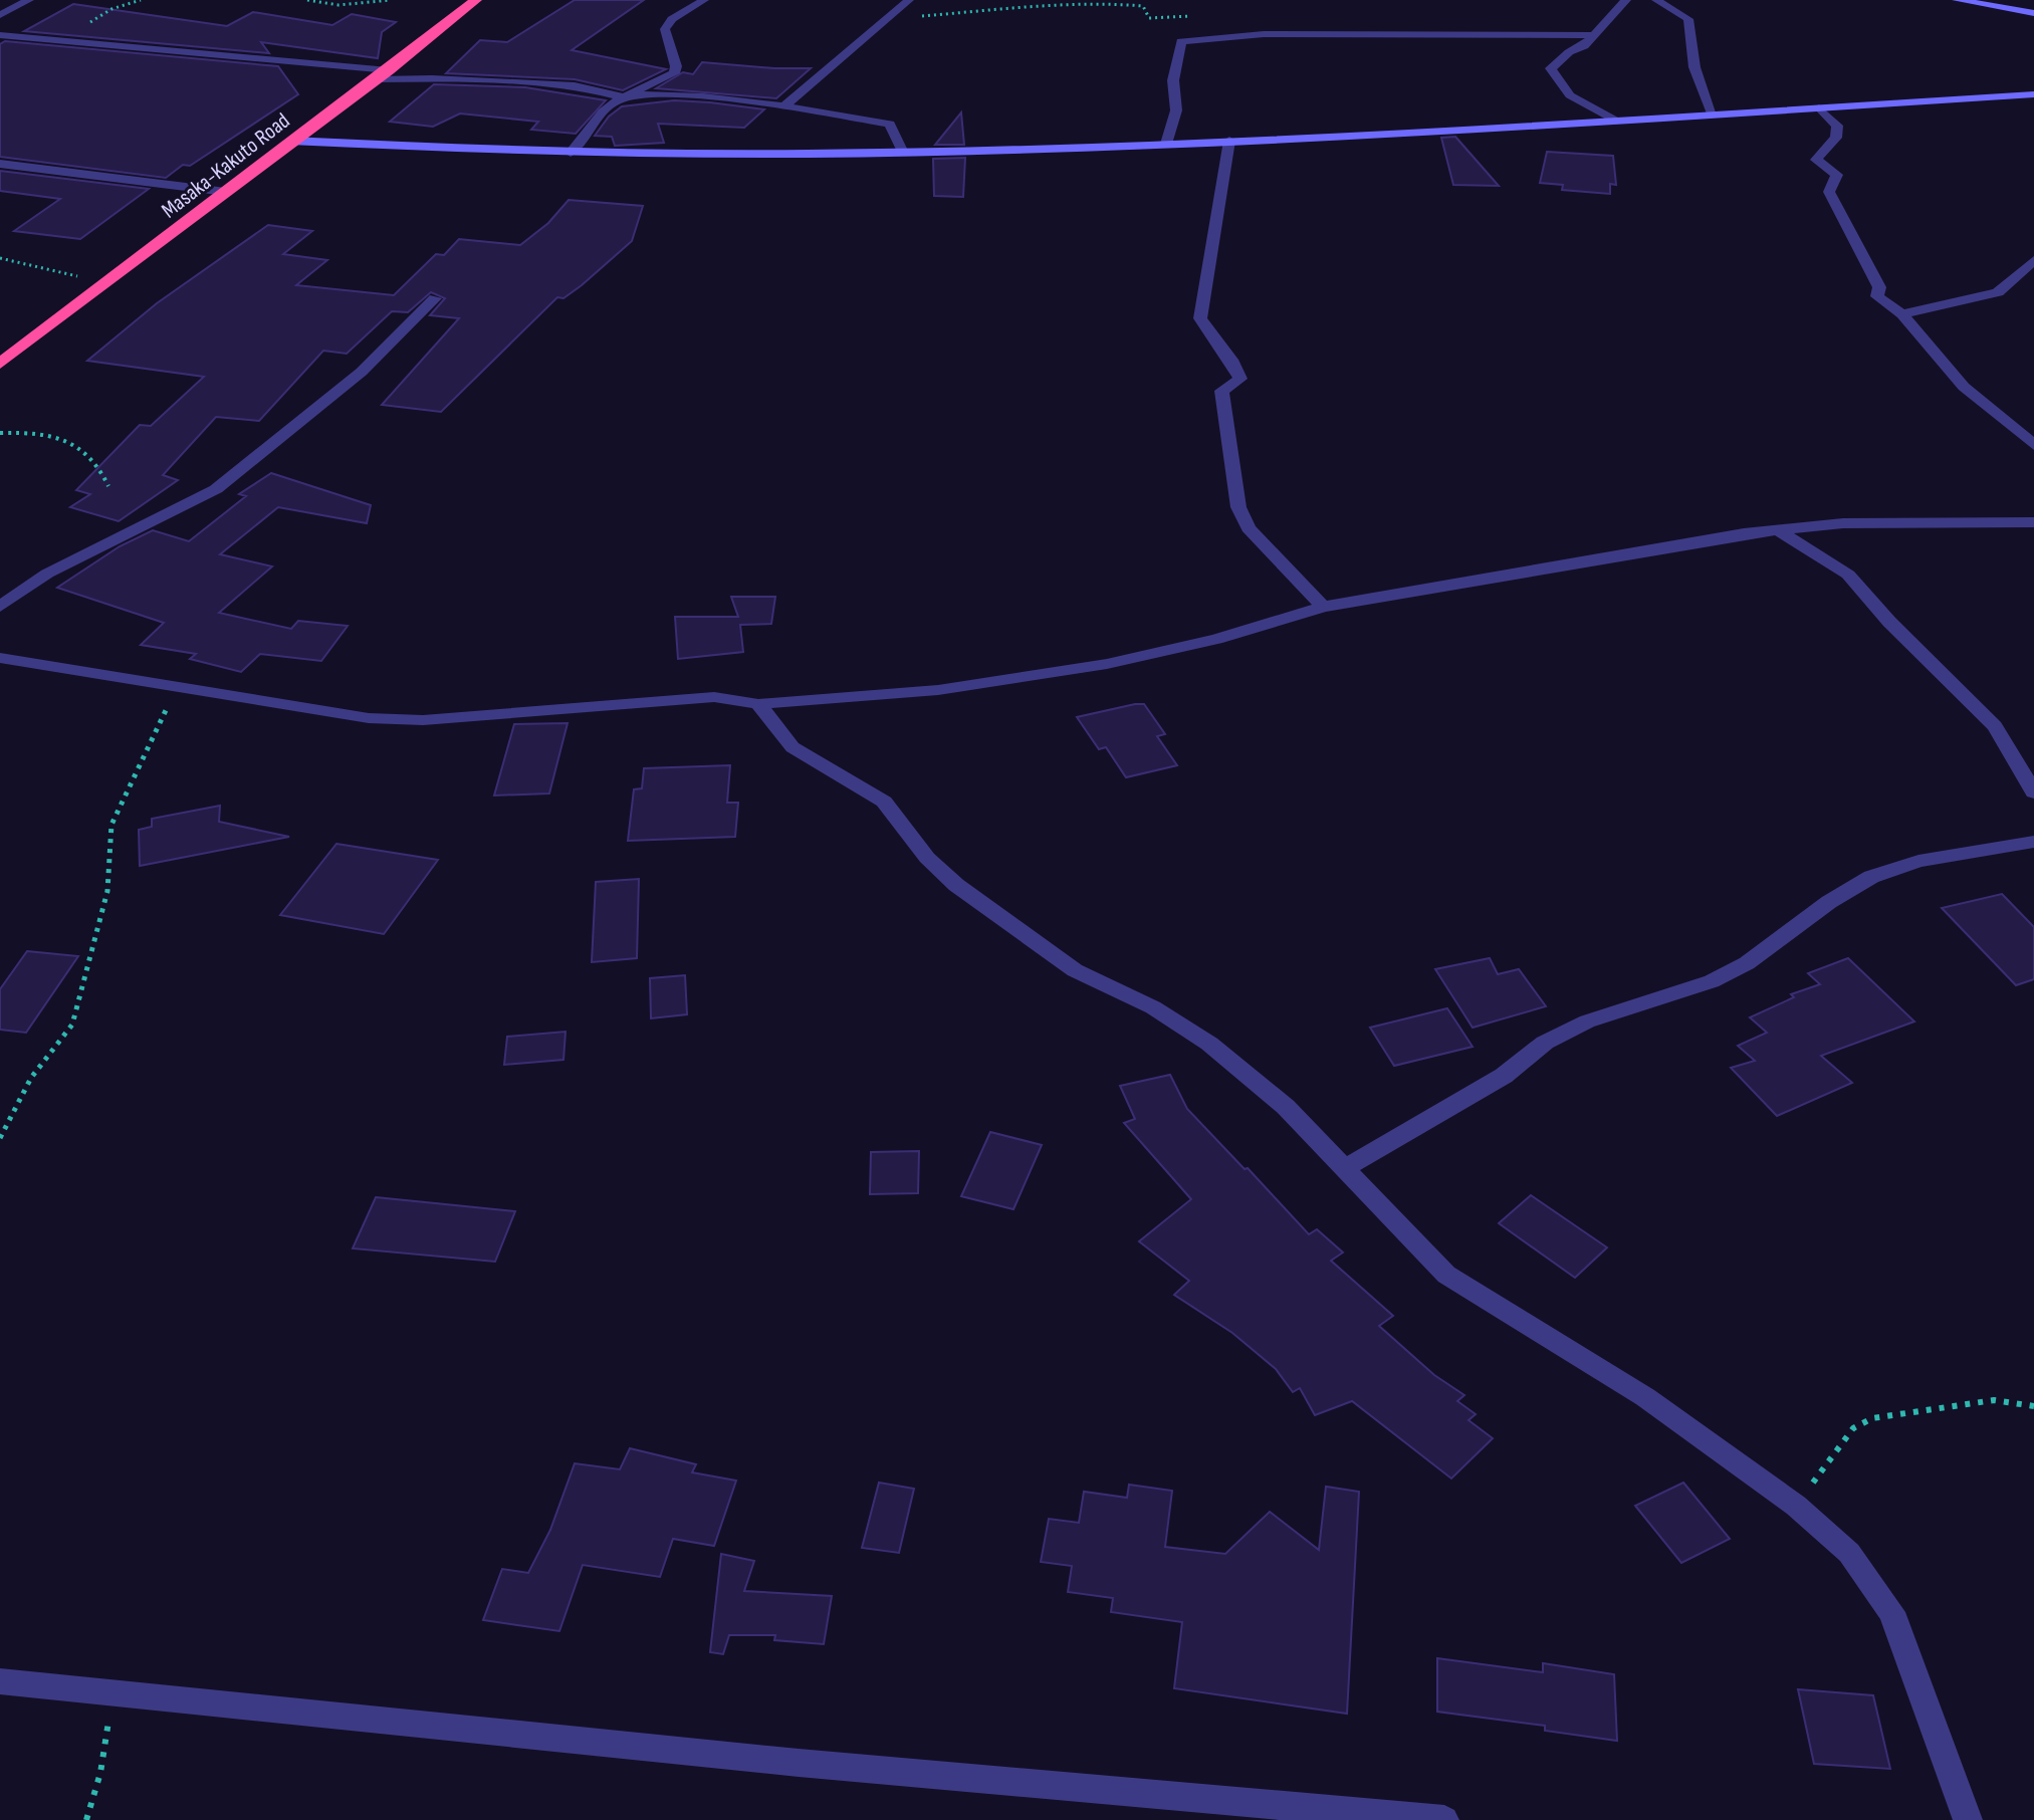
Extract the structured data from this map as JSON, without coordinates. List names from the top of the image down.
{
  "streets": {
    "highway": ["Masaka-Kakuto Road"]
  }
}
